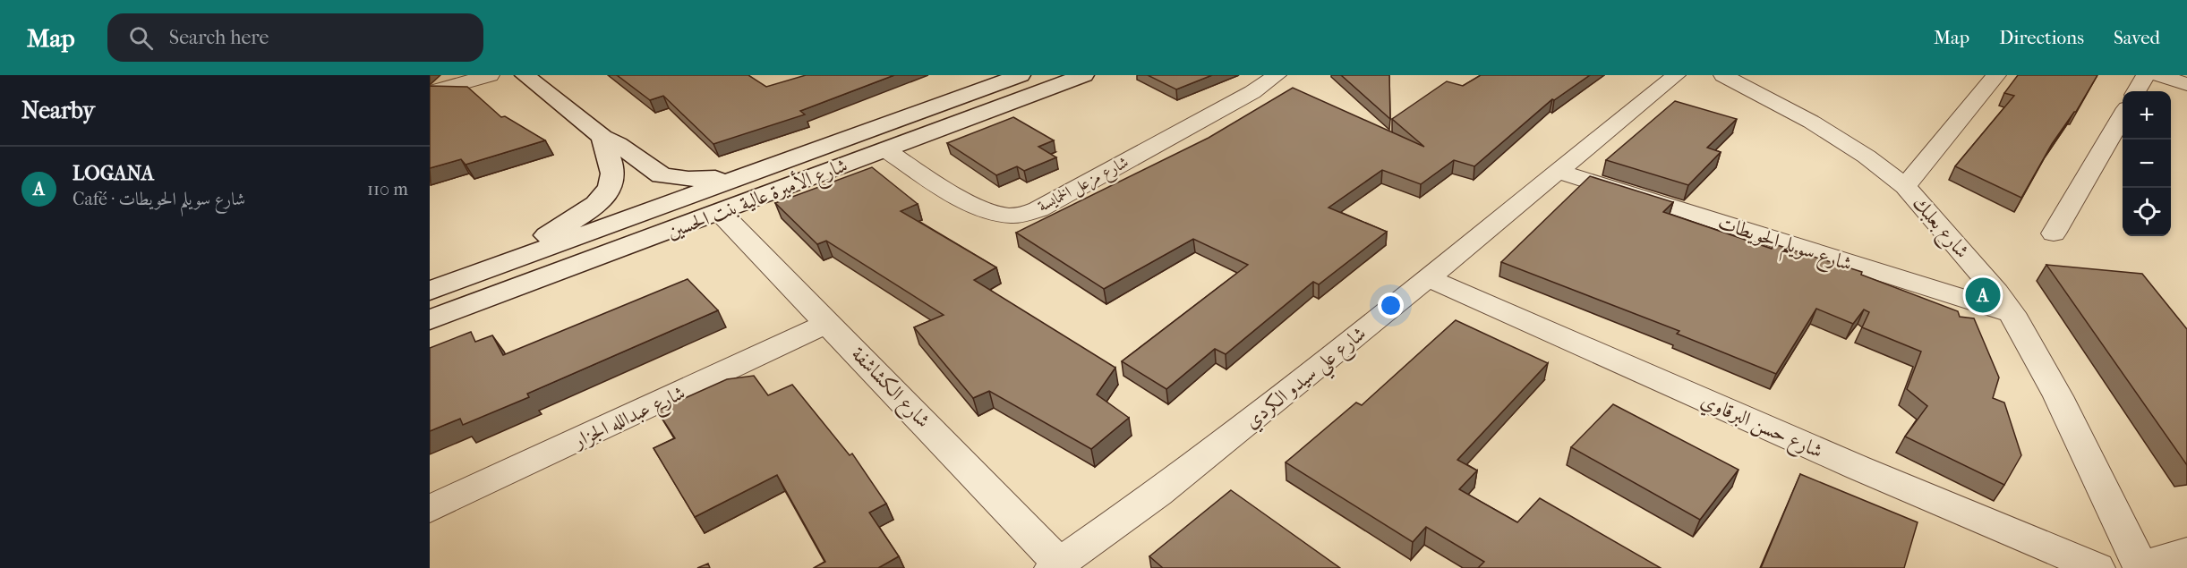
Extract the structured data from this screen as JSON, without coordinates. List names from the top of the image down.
{
  "streets": {
    "main road": ["شارع الأميرة عالية بنت الحسين"],
    "street": [
      "شارع مزعل الخمايسة",
      "شارع بعلبك",
      "شارع سويلم الحويطات",
      "شارع علي سيدو الكردي",
      "شارع الكشاشفة",
      "شارع عبدالله الجزار",
      "شارع حسن البرقاوي"
    ]
  },
  "crossings": [
    ["شارع مزعل الخمايسة", "شارع الأميرة عالية بنت الحسين"],
    ["شارع الأميرة عالية بنت الحسين", "شارع الكشاشفة"],
    ["شارع بعلبك", "شارع سويلم الحويطات"],
    ["شارع سويلم الحويطات", "شارع علي سيدو الكردي"],
    ["شارع علي سيدو الكردي", "شارع الكشاشفة"],
    ["شارع علي سيدو الكردي", "شارع حسن البرقاوي"],
    ["شارع الكشاشفة", "شارع عبدالله الجزار"]
  ],
  "page": {
    "header": "Map",
    "search": "Search here",
    "nav": ["Map", "Directions", "Saved"],
    "heading": "Nearby",
    "map_buttons": ["+", "−"],
    "list": [
      {
        "mark": "A",
        "name": "LOGANA",
        "note": "Café · شارع سويلم الحويطات",
        "value": "110 m"
      }
    ],
    "pins": "A"
  }
}
